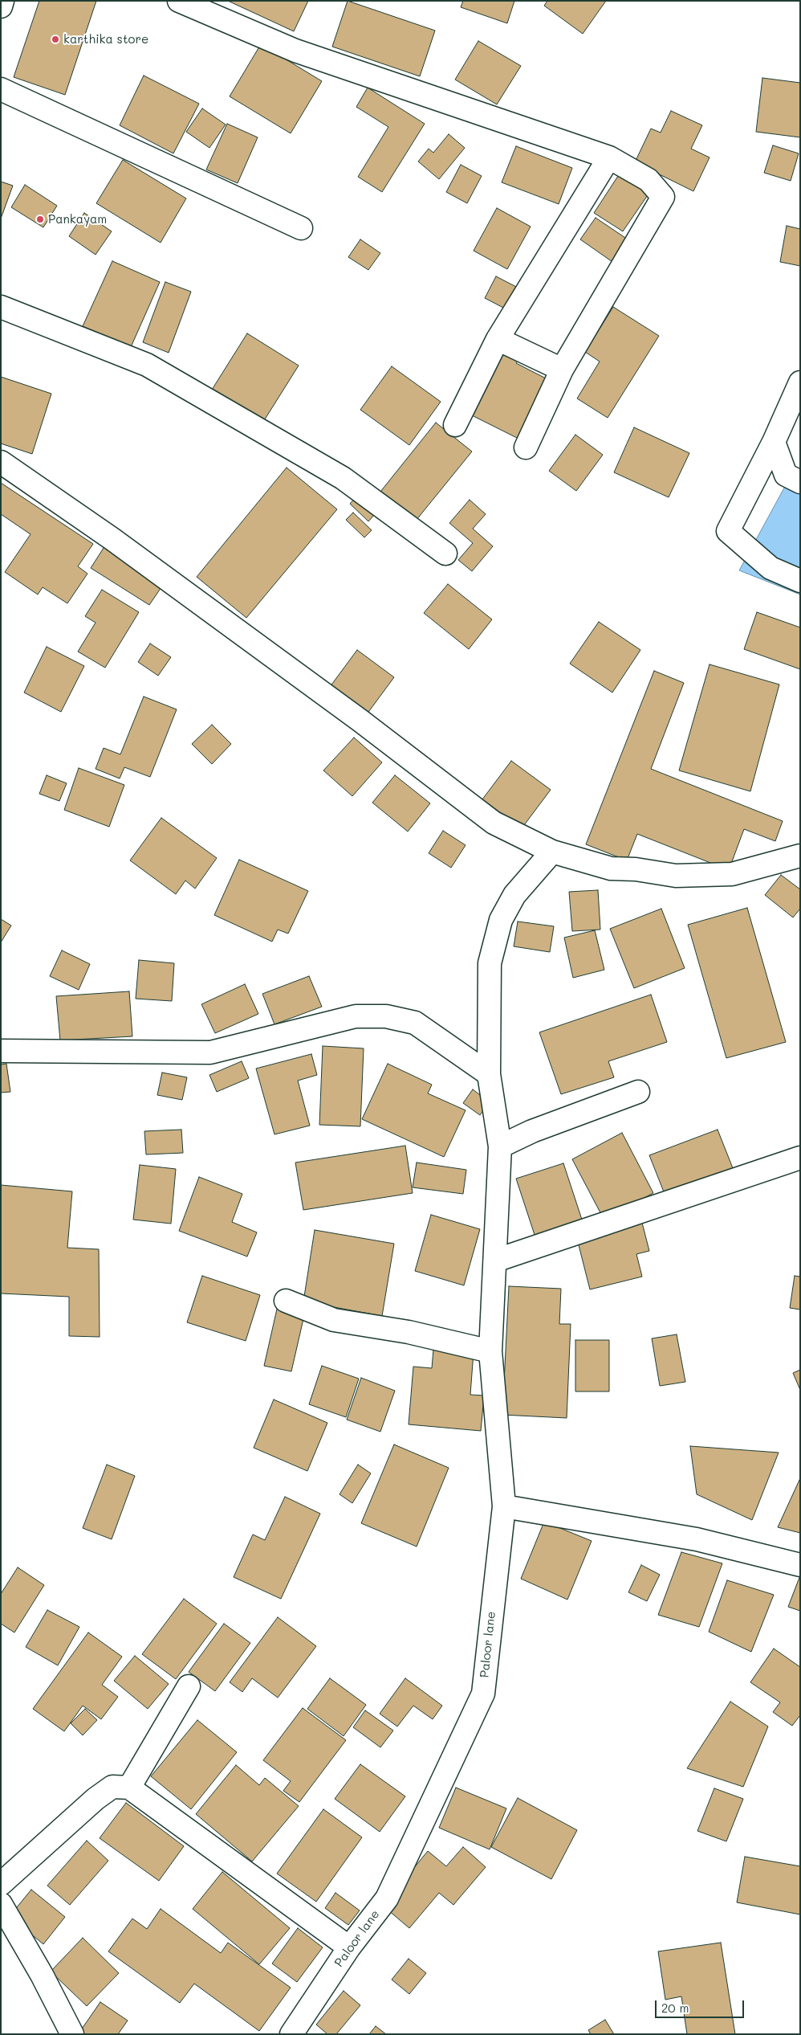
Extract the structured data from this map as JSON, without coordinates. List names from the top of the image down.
{
  "streets": {
    "street": ["Paloor lane"]
  },
  "places": ["karthika store", "Pankayam"],
  "scale_bar": "20 m"
}
